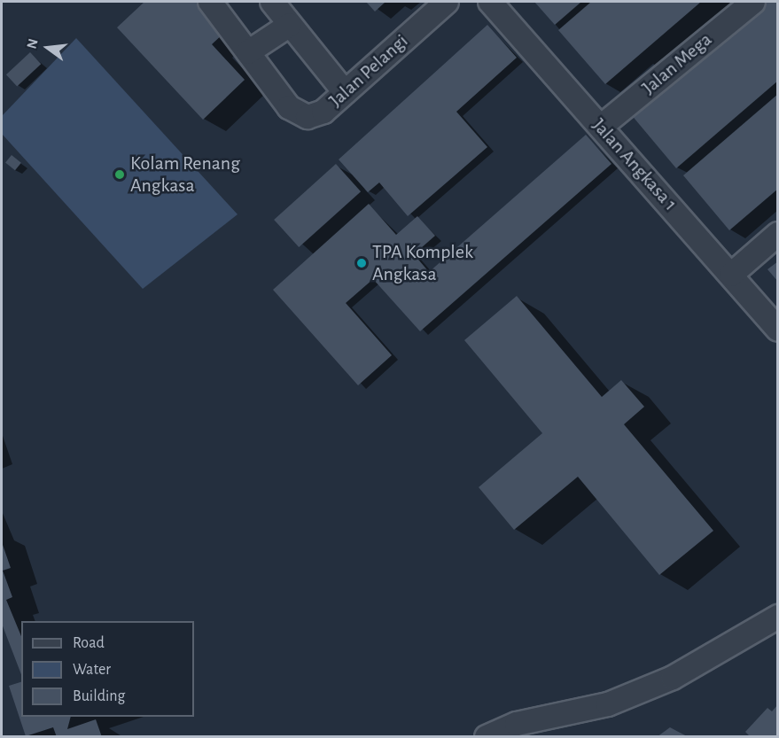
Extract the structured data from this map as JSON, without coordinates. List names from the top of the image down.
{
  "streets": {
    "street": ["Jalan Mega", "Jalan Pelangi", "Jalan Angkasa 1"]
  },
  "crossings": [
    ["Jalan Mega", "Jalan Angkasa 1"]
  ],
  "places": ["Kolam Renang Angkasa", "TPA Komplek Angkasa"],
  "legend": ["Road", "Water", "Building"],
  "north": "left"
}
